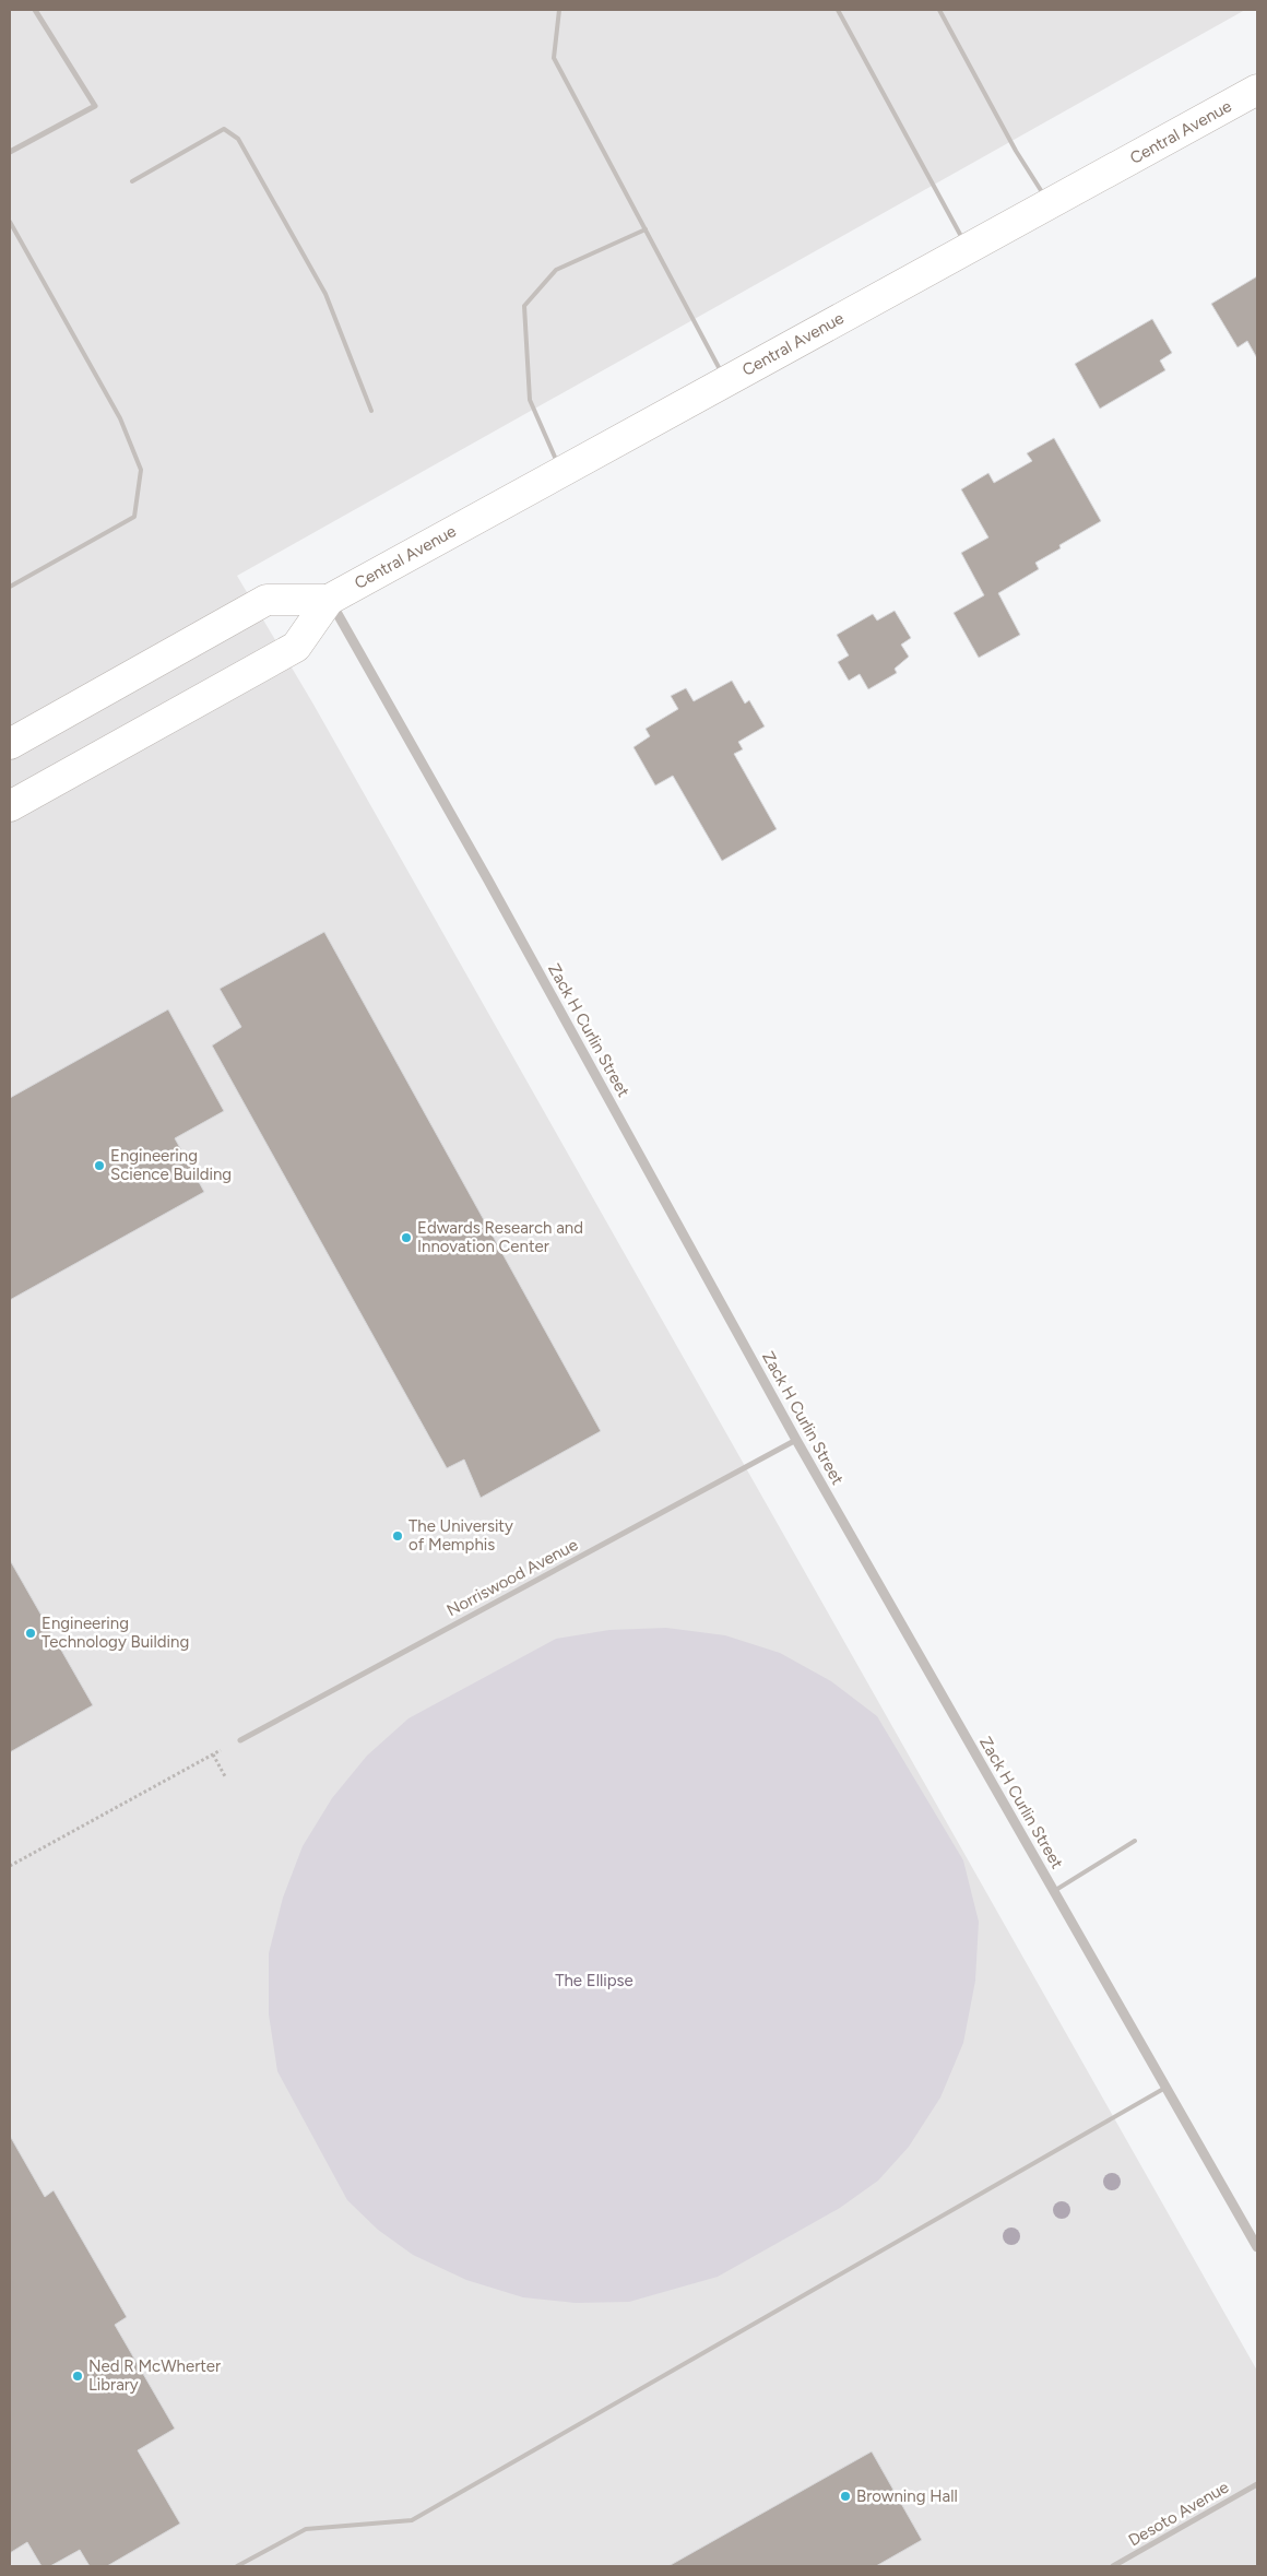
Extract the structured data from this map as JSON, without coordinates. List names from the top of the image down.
{
  "streets": {
    "main road": ["Central Avenue"],
    "street": ["Zack H Curlin Street", "Norriswood Avenue", "Desoto Avenue"]
  },
  "crossings": [
    ["Central Avenue", "Zack H Curlin Street"],
    ["Zack H Curlin Street", "Norriswood Avenue"]
  ],
  "parks": ["The Ellipse"],
  "places": [
    "Engineering Science Building",
    "Edwards Research and Innovation Center",
    "The University of Memphis",
    "Engineering Technology Building",
    "Ned R McWherter Library",
    "Browning Hall"
  ]
}
